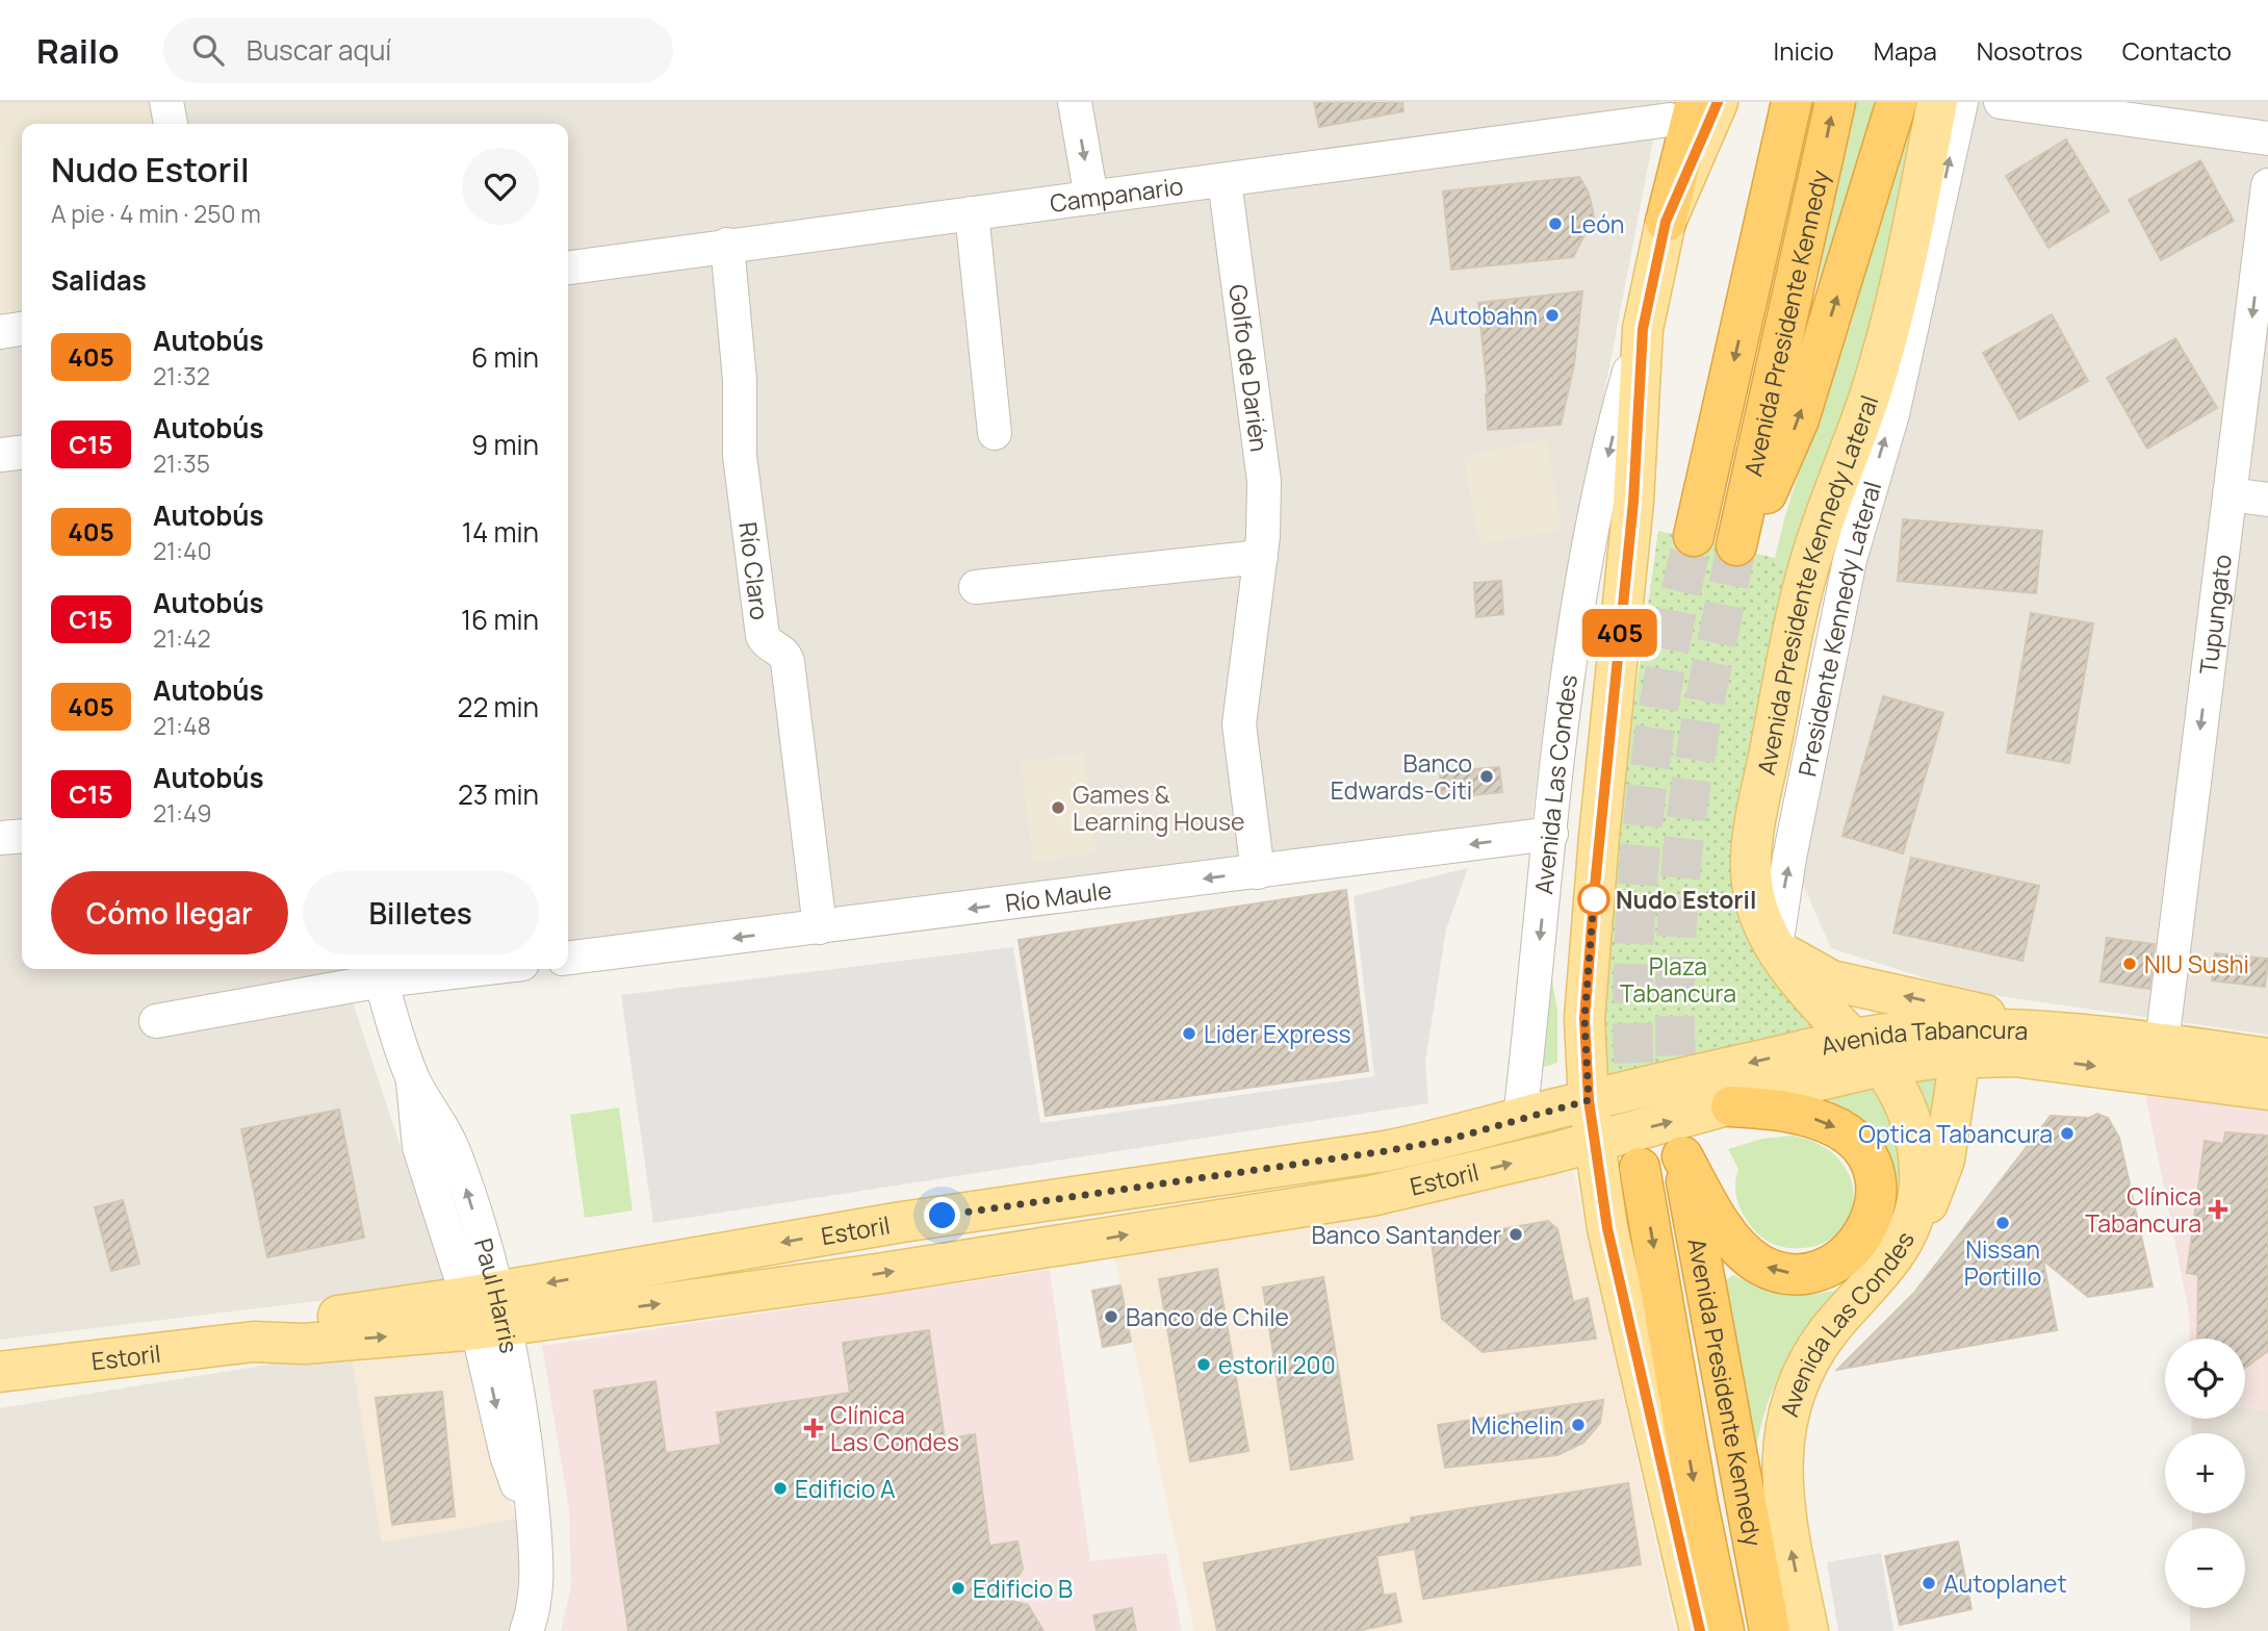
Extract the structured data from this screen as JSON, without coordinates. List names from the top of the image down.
{
  "streets": {
    "highway": ["Avenida Presidente Kennedy"],
    "main road": [
      "Avenida Presidente Kennedy Lateral",
      "Avenida Las Condes",
      "Avenida Tabancura",
      "Estoril"
    ],
    "street": [
      "Campanario",
      "Golfo de Darién",
      "Río Claro",
      "Tupungato",
      "Presidente Kennedy Lateral",
      "Río Maule",
      "Paul Harris"
    ]
  },
  "crossings": [
    ["Campanario", "Golfo de Darién"],
    ["Campanario", "Río Claro"],
    ["Avenida Presidente Kennedy", "Avenida Tabancura"],
    ["Golfo de Darién", "Río Maule"],
    ["Río Claro", "Río Maule"],
    ["Avenida Presidente Kennedy Lateral", "Presidente Kennedy Lateral"],
    ["Avenida Presidente Kennedy Lateral", "Avenida Las Condes"],
    ["Avenida Presidente Kennedy Lateral", "Avenida Tabancura"],
    ["Tupungato", "Avenida Tabancura"],
    ["Avenida Las Condes", "Río Maule"],
    ["Avenida Las Condes", "Avenida Tabancura"],
    ["Avenida Las Condes", "Estoril"],
    ["Avenida Tabancura", "Estoril"],
    ["Estoril", "Paul Harris"]
  ],
  "one_way": ["Tupungato", "Presidente Kennedy Lateral", "Río Maule"],
  "parks": ["Plaza Tabancura"],
  "places": {
    "other": [
      "León",
      "Autobahn",
      "Banco Edwards-Citi",
      "Games & Learning House",
      "Nudo Estoril",
      "NIU Sushi",
      "Lider Express",
      "Optica Tabancura",
      "Nissan Portillo",
      "Banco Santander",
      "Banco de Chile",
      "estoril 200",
      "Michelin",
      "Edificio A",
      "Autoplanet",
      "Edificio B"
    ],
    "health": ["Clínica Tabancura", "Clínica Las Condes"]
  },
  "lines": ["bus line 405"],
  "page": {
    "header": "Railo",
    "search": "Buscar aquí",
    "nav": [
      "Inicio",
      "Mapa",
      "Nosotros",
      "Contacto"
    ],
    "on_map": "405",
    "heading": [
      ["Nudo Estoril", "A pie · 4 min · 250 m"],
      "Salidas"
    ],
    "list": [
      {
        "mark": "405",
        "name": "Autobús",
        "note": "21:32",
        "value": "6 min"
      },
      {
        "mark": "C15",
        "name": "Autobús",
        "note": "21:35",
        "value": "9 min"
      },
      {
        "mark": "405",
        "name": "Autobús",
        "note": "21:40",
        "value": "14 min"
      },
      {
        "mark": "C15",
        "name": "Autobús",
        "note": "21:42",
        "value": "16 min"
      },
      {
        "mark": "405",
        "name": "Autobús",
        "note": "21:48",
        "value": "22 min"
      },
      {
        "mark": "C15",
        "name": "Autobús",
        "note": "21:49",
        "value": "23 min"
      }
    ],
    "buttons": ["Cómo llegar", "Billetes"],
    "map_buttons": ["+", "−"]
  }
}
